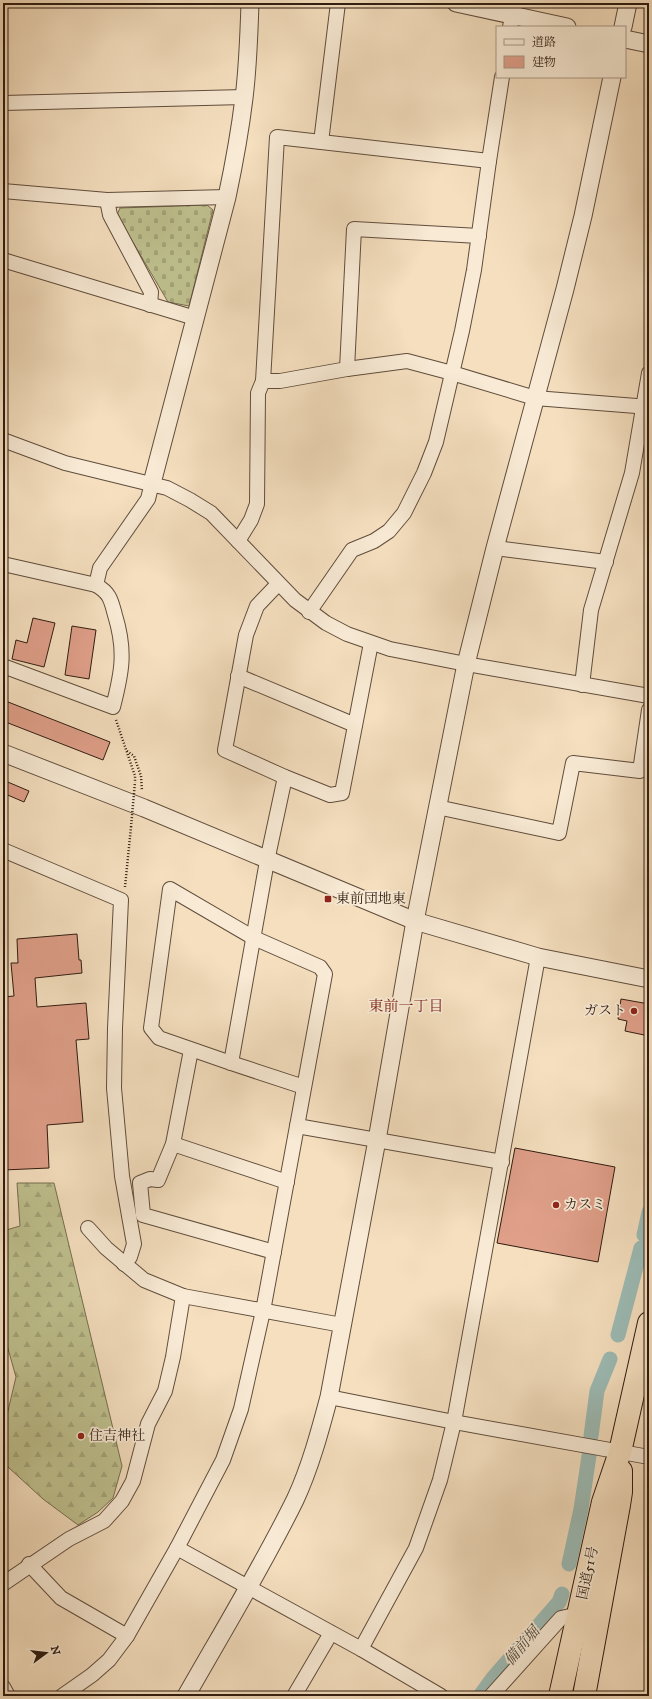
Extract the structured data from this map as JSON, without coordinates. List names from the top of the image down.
{
  "streets": {
    "highway": ["国道51号"]
  },
  "districts": ["東前一丁目"],
  "water": ["備前堀"],
  "places": {
    "transit": ["東前団地東"],
    "other": ["ガスト", "カスミ", "住吉神社"]
  },
  "legend": ["道路", "建物"],
  "north": "right"
}
